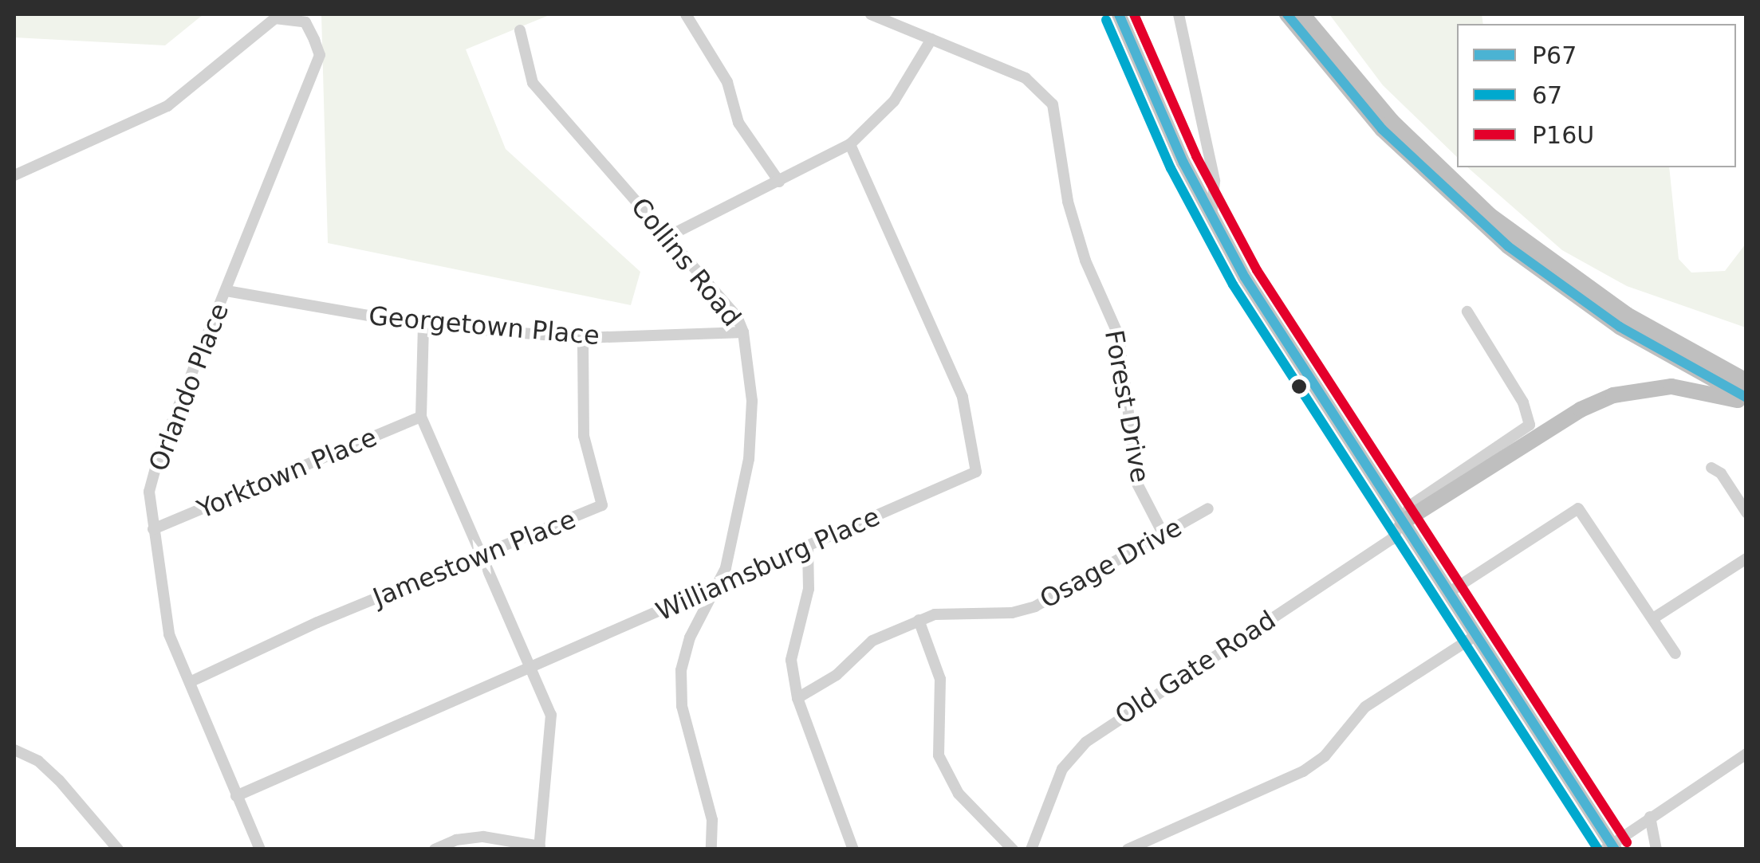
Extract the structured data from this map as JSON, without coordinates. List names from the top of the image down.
{
  "streets": {
    "street": [
      "Collins Road",
      "Georgetown Place",
      "Orlando Place",
      "Forest Drive",
      "Yorktown Place",
      "Jamestown Place",
      "Osage Drive",
      "Williamsburg Place",
      "Old Gate Road"
    ]
  },
  "crossings": [
    ["Collins Road", "Georgetown Place"],
    ["Collins Road", "Williamsburg Place"],
    ["Georgetown Place", "Orlando Place"],
    ["Georgetown Place", "Jamestown Place"],
    ["Orlando Place", "Yorktown Place"],
    ["Orlando Place", "Jamestown Place"],
    ["Orlando Place", "Williamsburg Place"],
    ["Forest Drive", "Osage Drive"]
  ],
  "lines": ["transit line P67", "transit line P16U", "transit line 67"],
  "legend": ["P67", "67", "P16U"]
}
